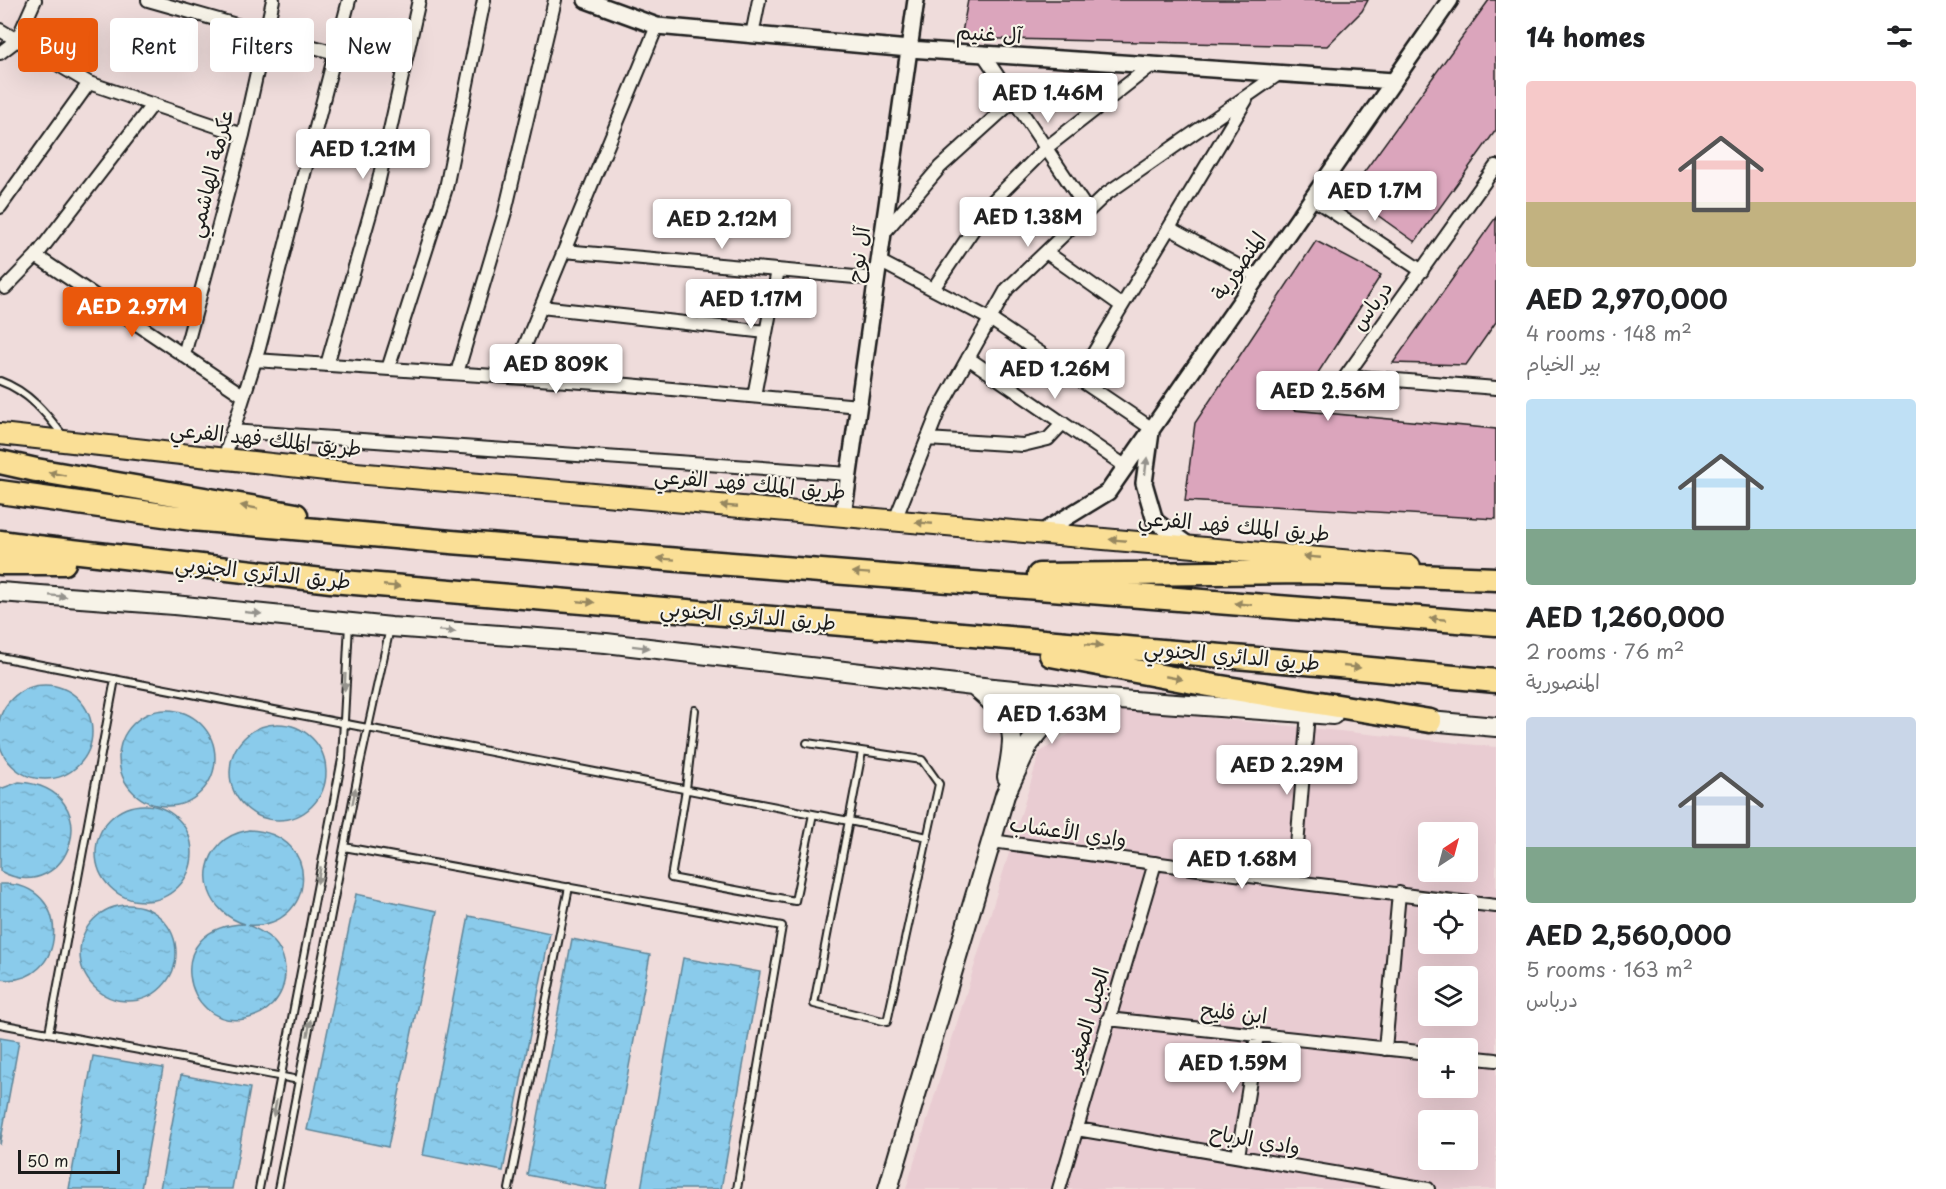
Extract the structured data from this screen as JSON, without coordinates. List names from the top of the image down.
{
  "streets": {
    "highway": ["طريق الدائري الجنوبي"],
    "main road": ["طريق الملك فهد الفرعي"],
    "street": [
      "آل غنيم",
      "عكرمة الهاشمي",
      "آل نوح",
      "المنصورية",
      "درباس",
      "وادي الأعشاب",
      "ابن فليح",
      "الجبل الصغير",
      "وادي الرباح"
    ]
  },
  "crossings": [
    ["آل غنيم", "آل نوح"],
    ["آل غنيم", "المنصورية"],
    ["آل نوح", "طريق الملك فهد الفرعي"],
    ["المنصورية", "طريق الملك فهد الفرعي"],
    ["وادي الأعشاب", "الجبل الصغير"],
    ["ابن فليح", "الجبل الصغير"],
    ["الجبل الصغير", "وادي الرباح"]
  ],
  "scale_bar": "50 m",
  "north": "top right",
  "page": {
    "heading": "14 homes",
    "chip": [
      "Buy",
      "Rent",
      "Filters",
      "New"
    ],
    "list": [
      {
        "name": "AED 2,970,000",
        "note": "4 rooms · 148 m² · بير الخيام"
      },
      {
        "name": "AED 1,260,000",
        "note": "2 rooms · 76 m² · المنصورية"
      },
      {
        "name": "AED 2,560,000",
        "note": "5 rooms · 163 m² · درباس"
      }
    ],
    "price": [
      "AED 1.46M",
      "AED 1.21M",
      "AED 1.7M",
      "AED 1.38M",
      "AED 2.12M",
      "AED 1.17M",
      "AED 2.97M",
      "AED 809K",
      "AED 1.26M",
      "AED 2.56M",
      "AED 1.63M",
      "AED 2.29M",
      "AED 1.68M",
      "AED 1.59M"
    ],
    "map_buttons": ["+", "−"],
    "scale": "50 m"
  }
}
